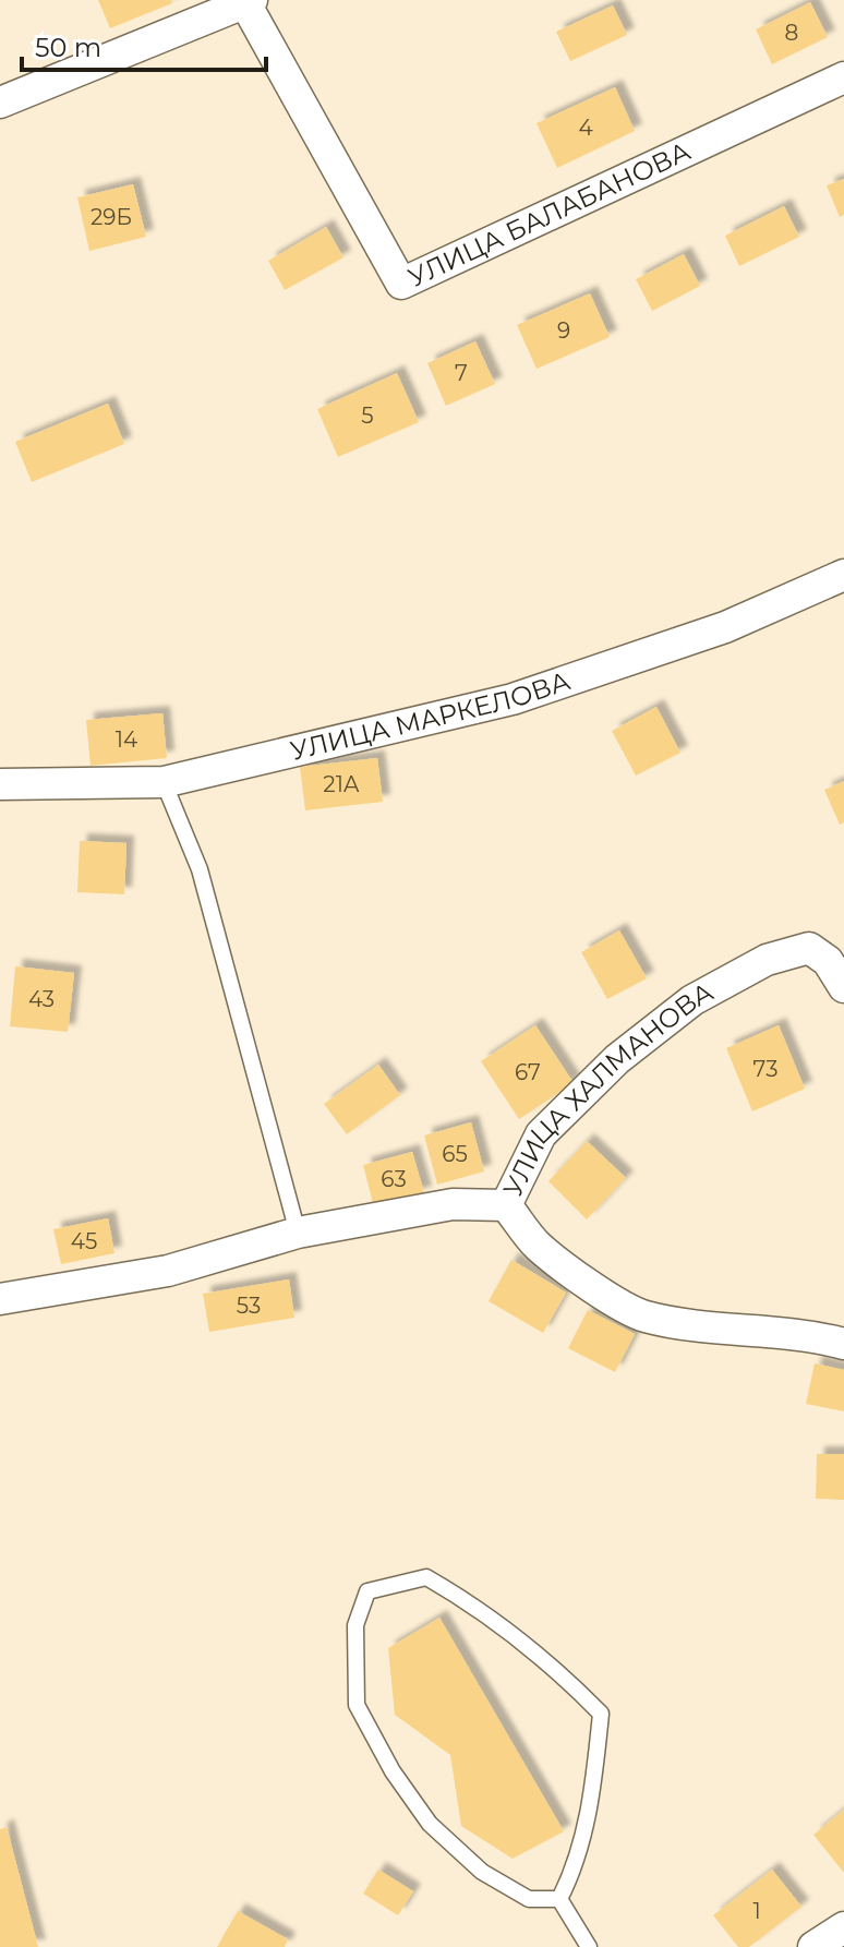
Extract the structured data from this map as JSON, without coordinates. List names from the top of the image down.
{
  "streets": {
    "street": ["УЛИЦА БАЛАБАНОВА", "УЛИЦА МАРКЕЛОВА", "УЛИЦА ХАЛМАНОВА"]
  },
  "house_numbers": [
    "8",
    "4",
    "29Б",
    "9",
    "7",
    "5",
    "14",
    "21А",
    "43",
    "73",
    "67",
    "65",
    "63",
    "45",
    "53",
    "1"
  ],
  "scale_bar": "50 m"
}
